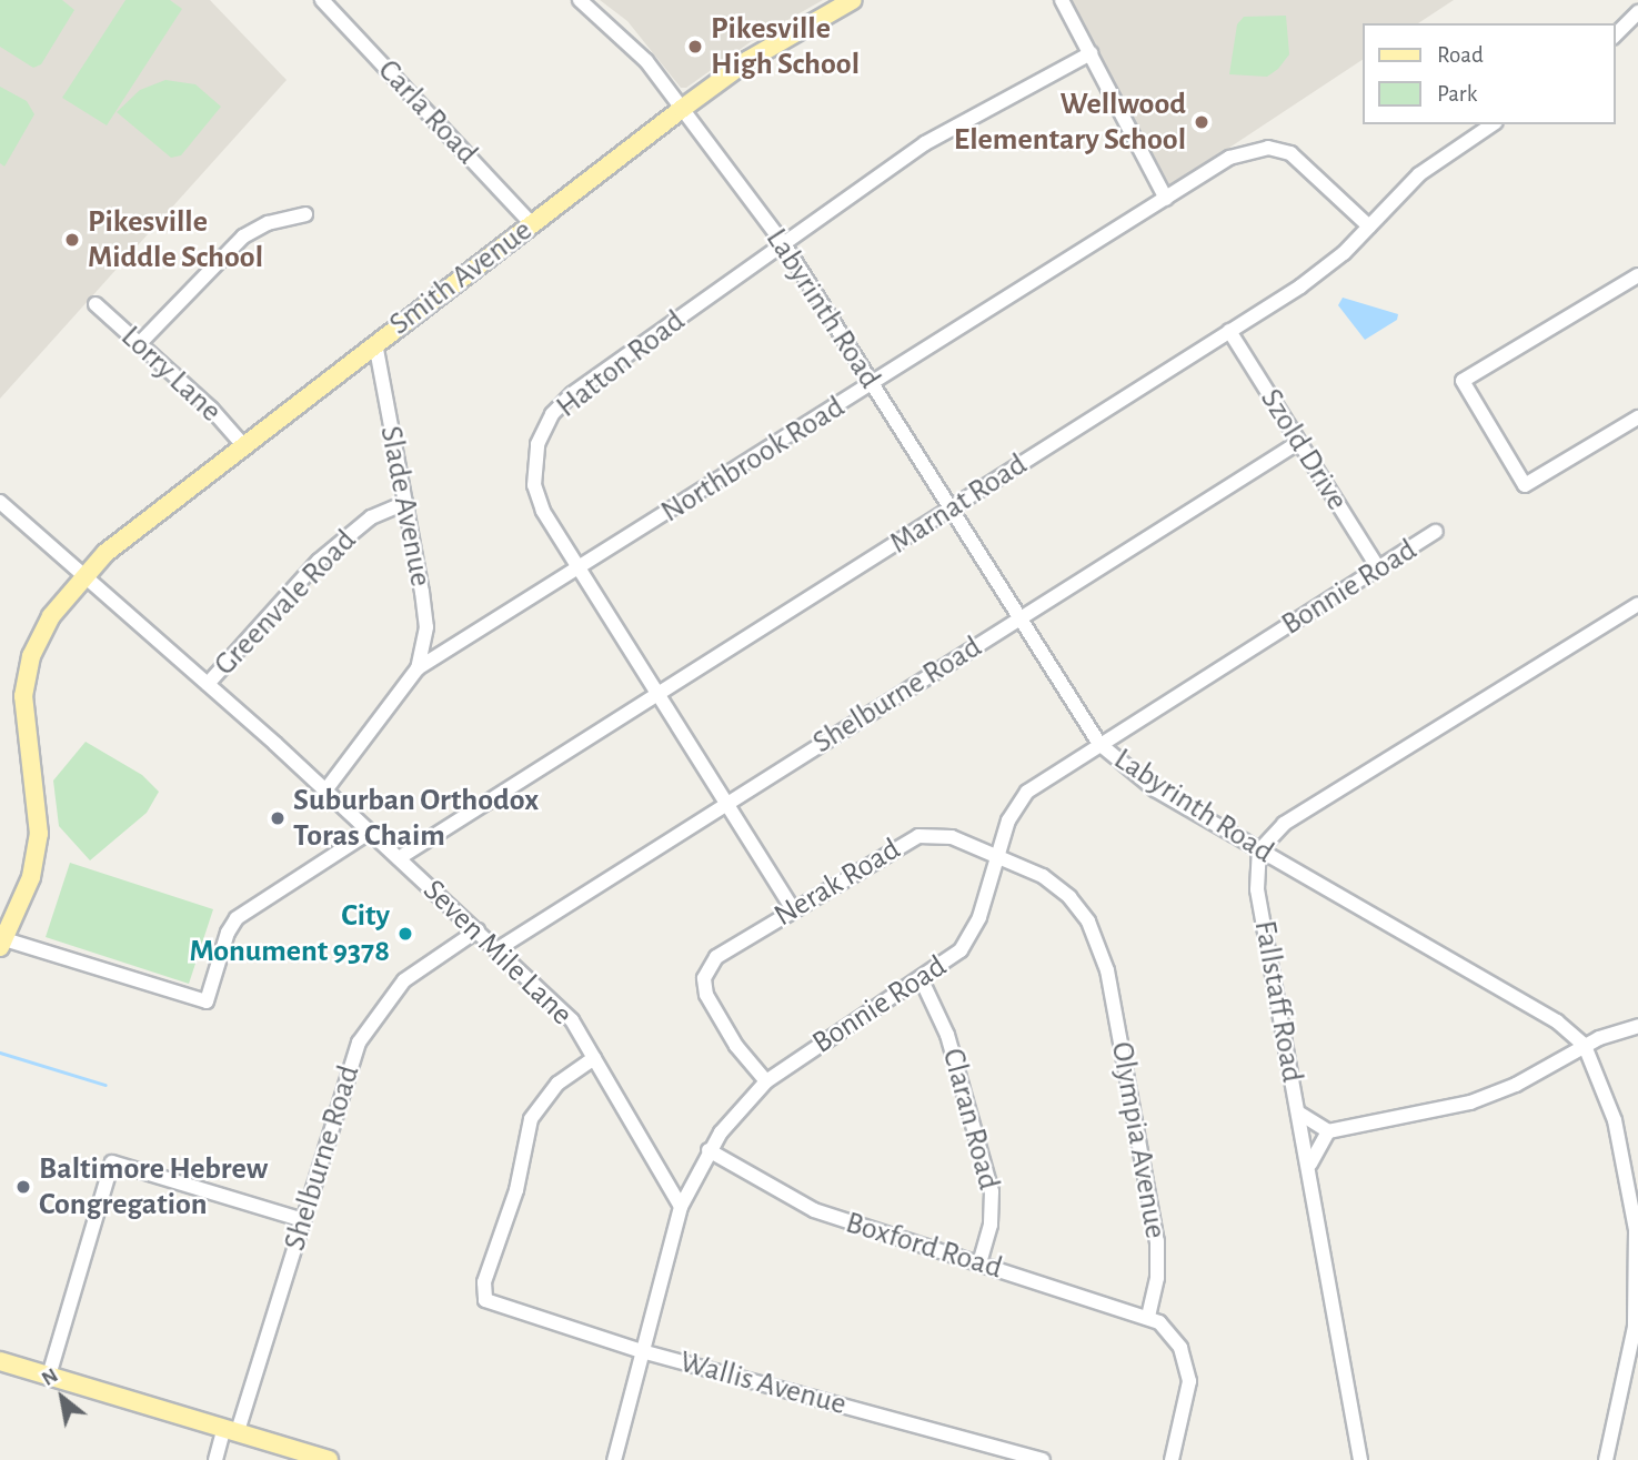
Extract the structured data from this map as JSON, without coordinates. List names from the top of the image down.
{
  "streets": {
    "main road": ["Smith Avenue"],
    "street": [
      "Carla Road",
      "Labyrinth Road",
      "Hatton Road",
      "Lorry Lane",
      "Szold Drive",
      "Northbrook Road",
      "Marnat Road",
      "Slade Avenue",
      "Bonnie Road",
      "Greenvale Road",
      "Shelburne Road",
      "Nerak Road",
      "Seven Mile Lane",
      "Fallstaff Road",
      "Claran Road",
      "Olympia Avenue",
      "Boxford Road",
      "Wallis Avenue"
    ]
  },
  "crossings": [
    ["Carla Road", "Smith Avenue"],
    ["Smith Avenue", "Labyrinth Road"],
    ["Smith Avenue", "Lorry Lane"],
    ["Smith Avenue", "Slade Avenue"],
    ["Smith Avenue", "Seven Mile Lane"],
    ["Labyrinth Road", "Hatton Road"],
    ["Labyrinth Road", "Northbrook Road"],
    ["Labyrinth Road", "Marnat Road"],
    ["Labyrinth Road", "Bonnie Road"],
    ["Labyrinth Road", "Shelburne Road"],
    ["Labyrinth Road", "Fallstaff Road"],
    ["Hatton Road", "Northbrook Road"],
    ["Hatton Road", "Marnat Road"],
    ["Hatton Road", "Shelburne Road"],
    ["Hatton Road", "Nerak Road"],
    ["Szold Drive", "Marnat Road"],
    ["Szold Drive", "Bonnie Road"],
    ["Szold Drive", "Shelburne Road"],
    ["Northbrook Road", "Marnat Road"],
    ["Northbrook Road", "Slade Avenue"],
    ["Northbrook Road", "Seven Mile Lane"],
    ["Marnat Road", "Seven Mile Lane"],
    ["Slade Avenue", "Greenvale Road"],
    ["Bonnie Road", "Nerak Road"],
    ["Bonnie Road", "Seven Mile Lane"],
    ["Bonnie Road", "Claran Road"],
    ["Bonnie Road", "Olympia Avenue"],
    ["Bonnie Road", "Boxford Road"],
    ["Greenvale Road", "Seven Mile Lane"],
    ["Shelburne Road", "Seven Mile Lane"],
    ["Nerak Road", "Olympia Avenue"],
    ["Seven Mile Lane", "Wallis Avenue"],
    ["Claran Road", "Boxford Road"],
    ["Olympia Avenue", "Boxford Road"]
  ],
  "places": [
    "Pikesville High School",
    "Wellwood Elementary School",
    "Pikesville Middle School",
    "Suburban Orthodox Toras Chaim",
    "City Monument 9378",
    "Baltimore Hebrew Congregation"
  ],
  "legend": ["Road", "Park"],
  "north": "top left"
}
